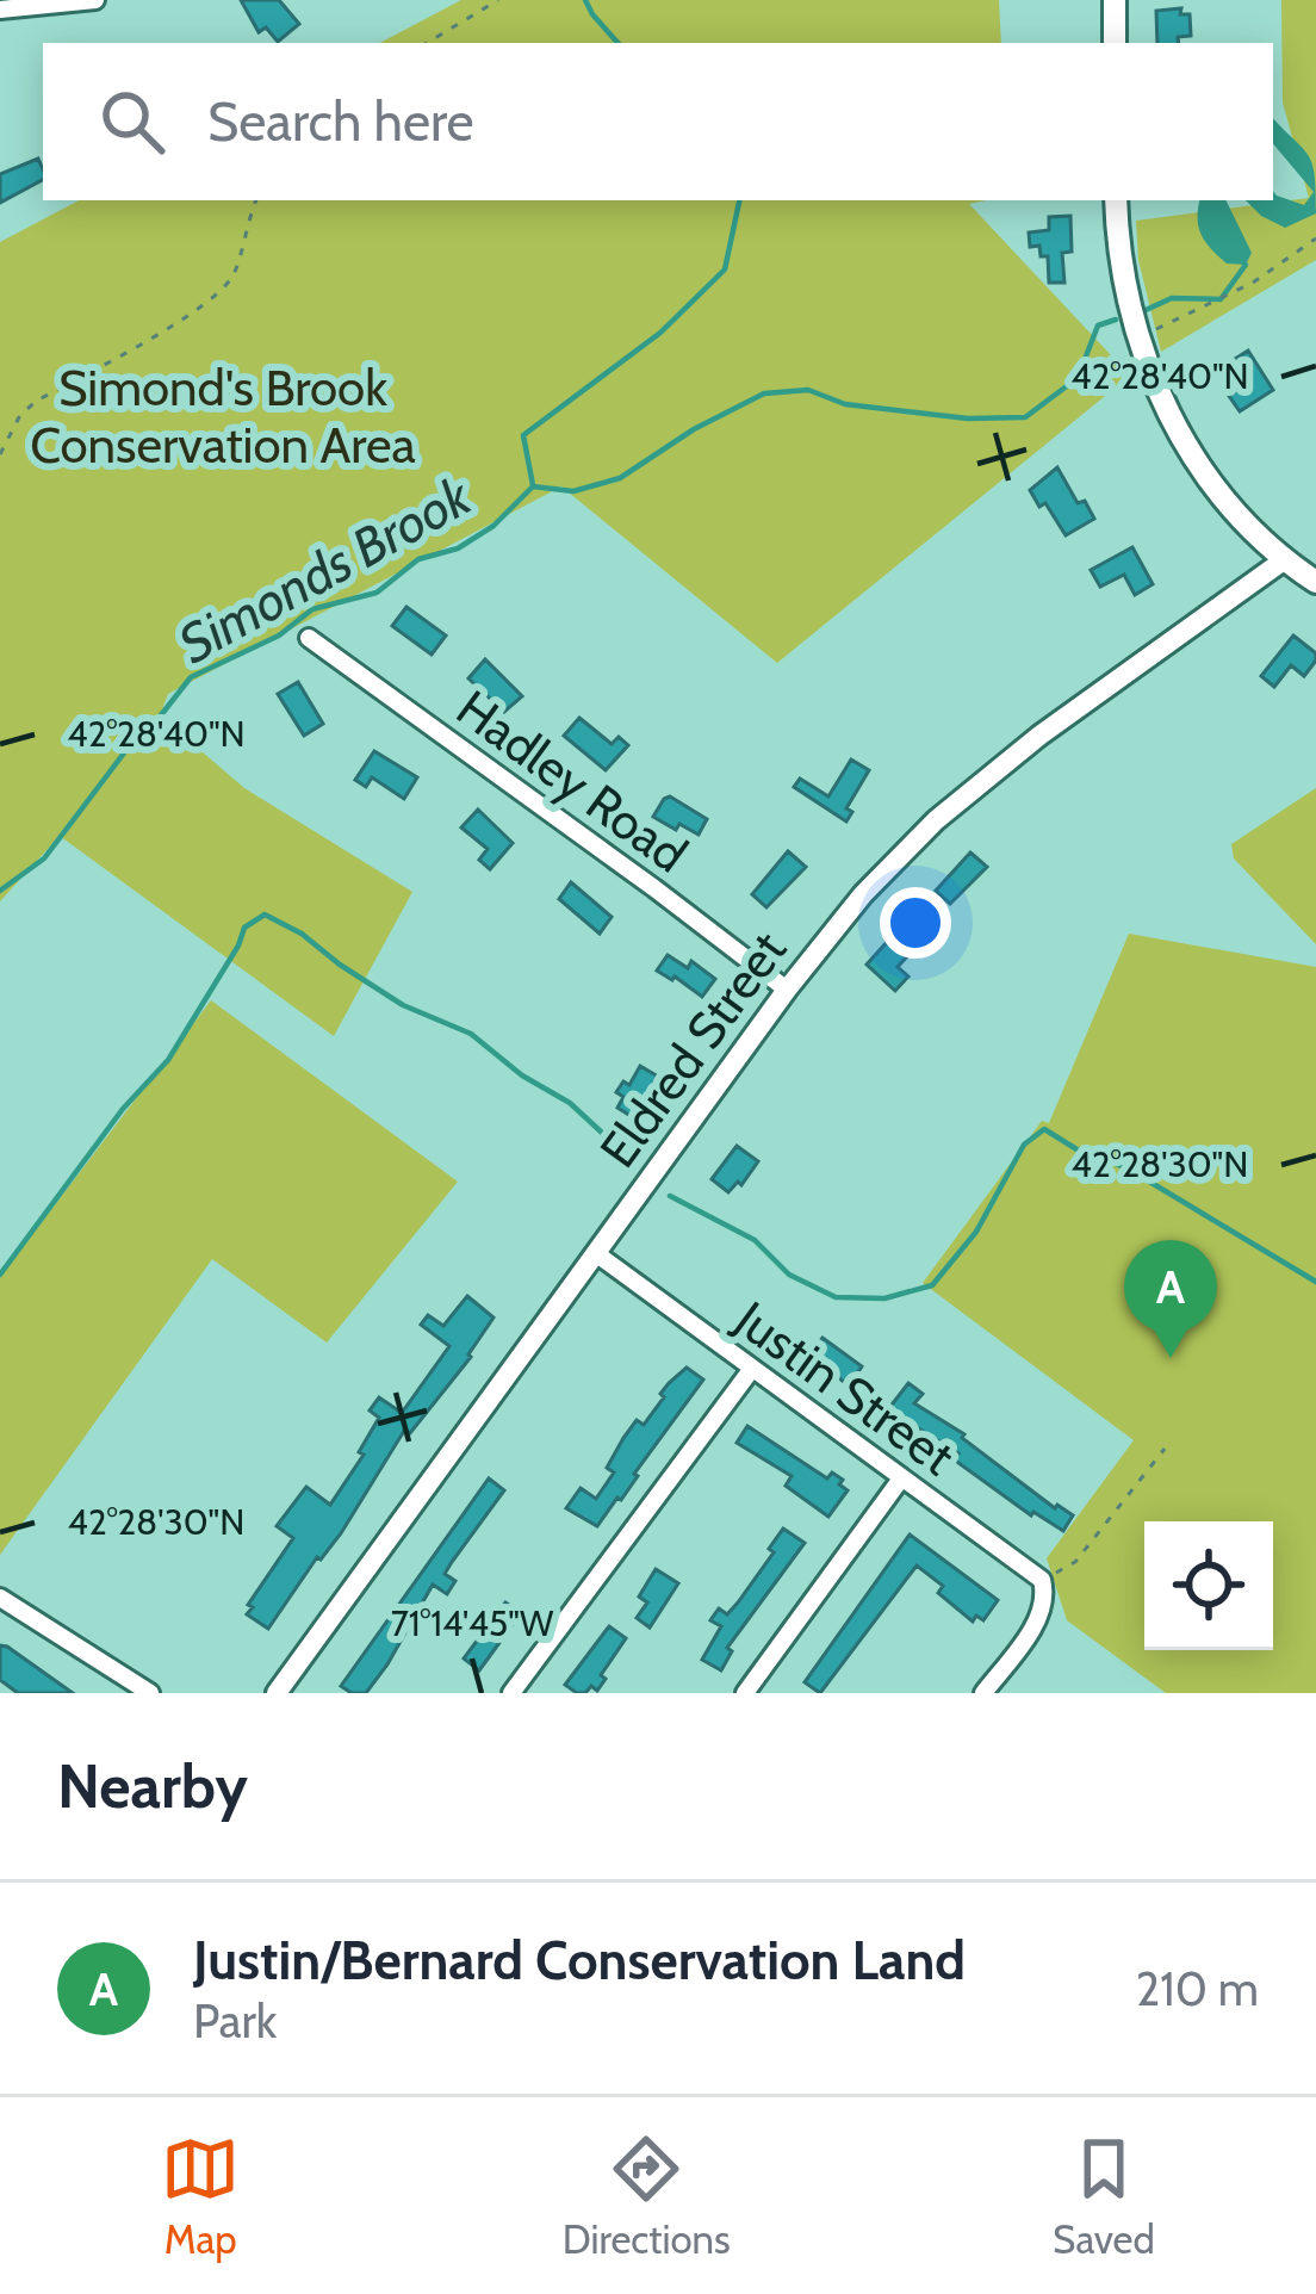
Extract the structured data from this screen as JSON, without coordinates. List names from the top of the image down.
{
  "streets": {
    "street": ["Hadley Road", "Eldred Street", "Justin Street"]
  },
  "crossings": [
    ["Hadley Road", "Eldred Street"],
    ["Eldred Street", "Justin Street"]
  ],
  "water": ["Simonds Brook"],
  "parks": ["Simond's Brook Conservation Area"],
  "page": {
    "search": "Search here",
    "pins": "A",
    "heading": "Nearby",
    "list": [
      {
        "mark": "A",
        "name": "Justin/Bernard Conservation Land",
        "note": "Park",
        "value": "210 m"
      }
    ],
    "nav": ["Map", "Directions", "Saved"]
  },
  "coordinates": ["42°28'40\"N", "42°28'30\"N", "71°14'45\"W"]
}
